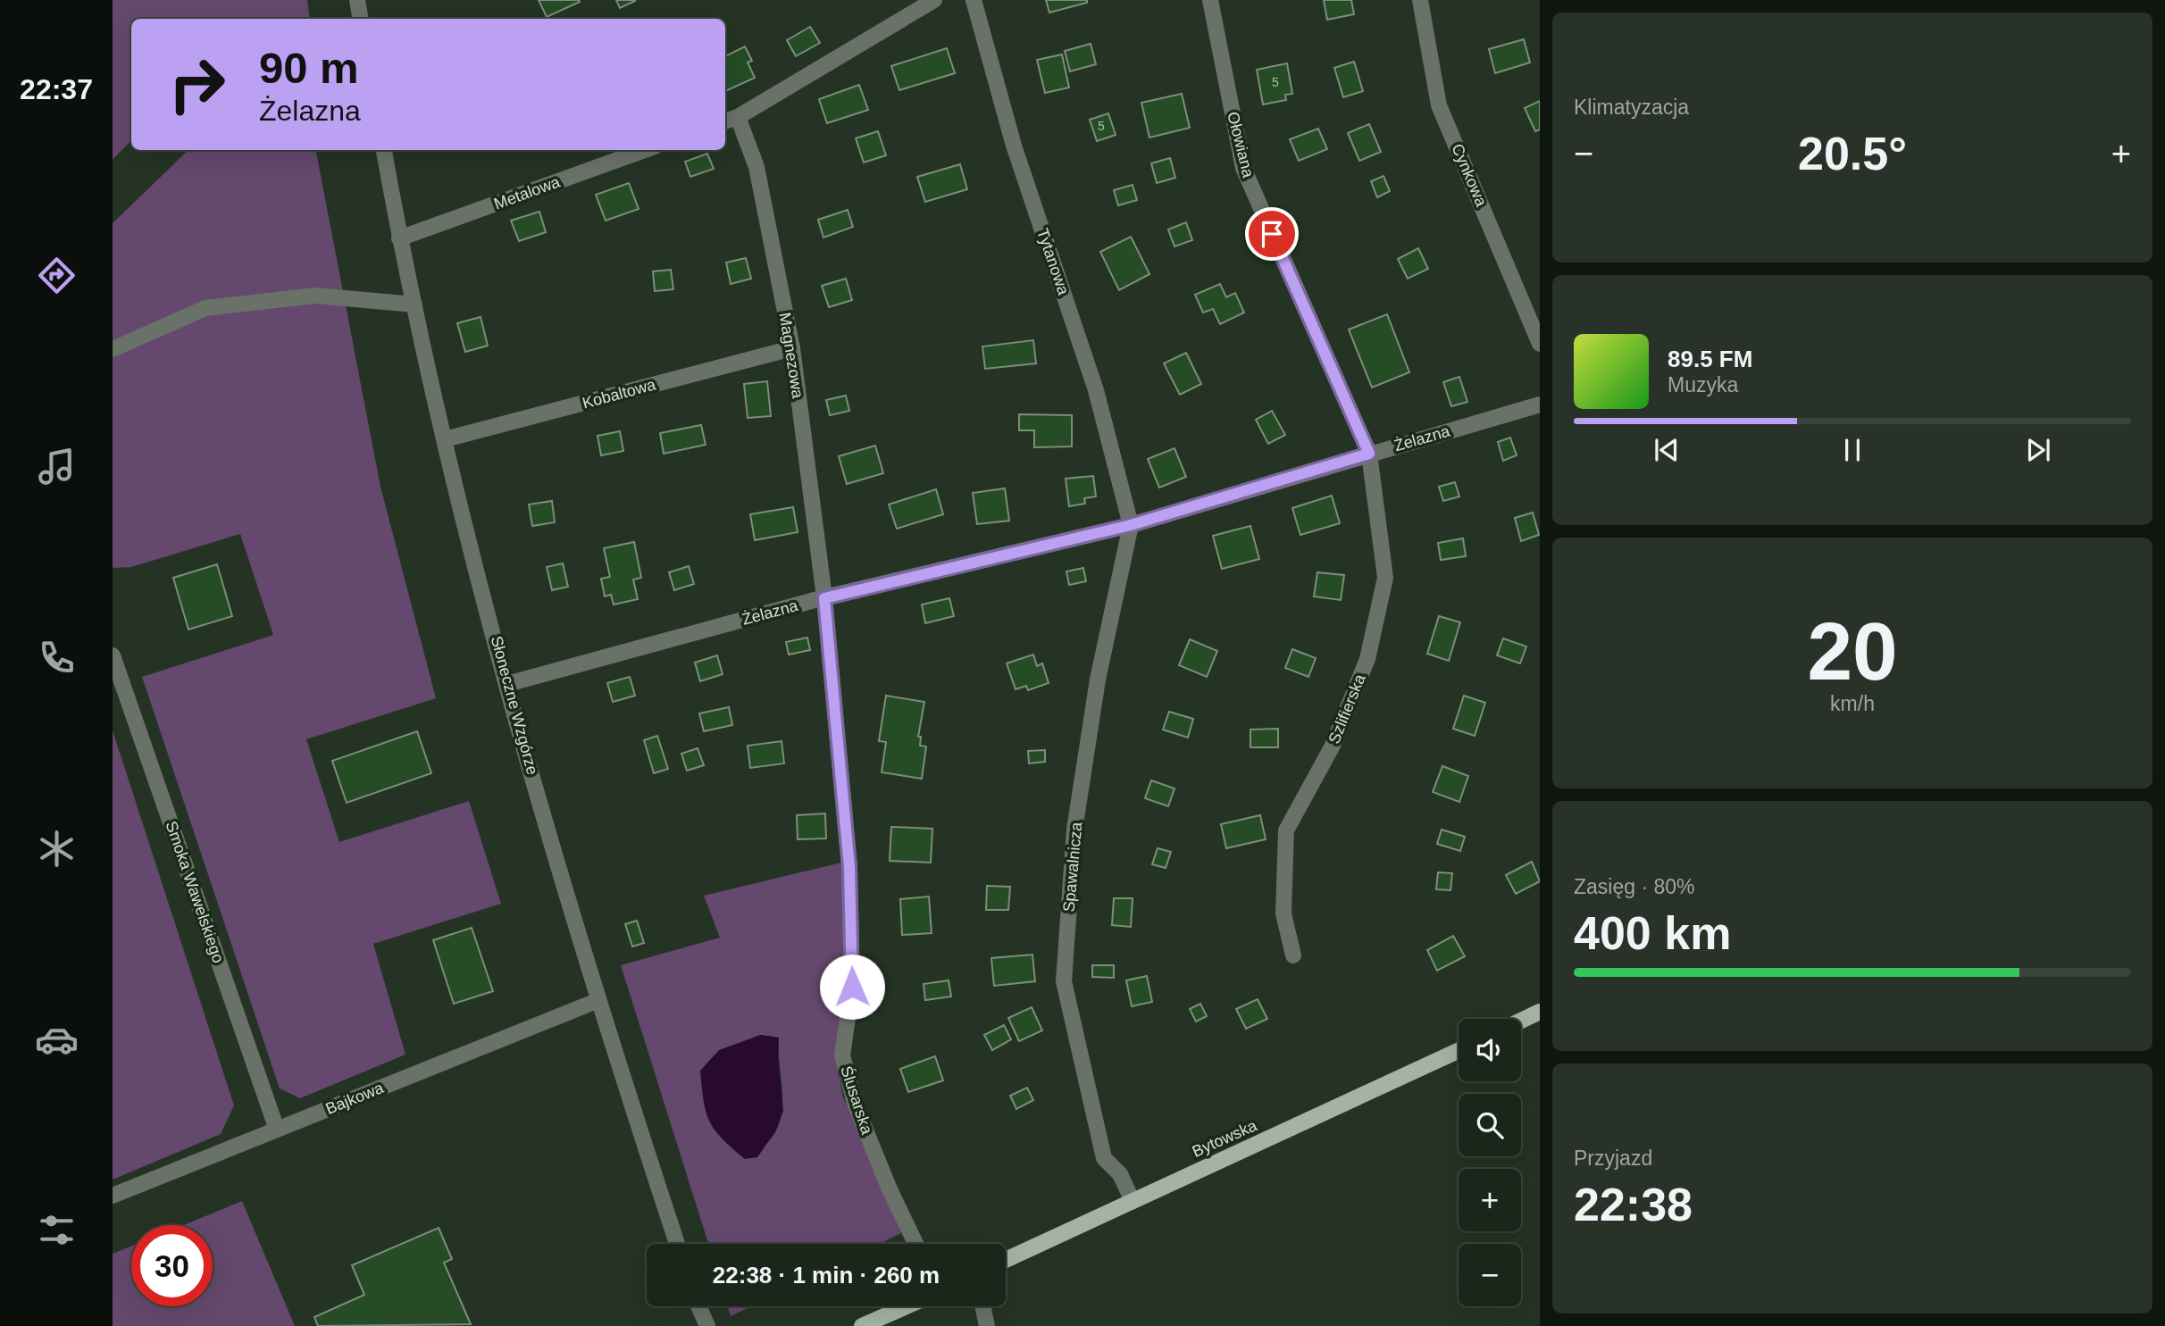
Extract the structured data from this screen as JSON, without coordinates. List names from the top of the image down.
{
  "streets": {
    "main road": ["Bytowska"],
    "street": [
      "Ołowiana",
      "Cynkowa",
      "Metalowa",
      "Tytanowa",
      "Magnezowa",
      "Kobaltowa",
      "Żelazna",
      "Słoneczne Wzgórze",
      "Szlifierska",
      "Spawalnicza",
      "Smoka Wawelskiego",
      "Bajkowa",
      "Ślusarska"
    ]
  },
  "crossings": [
    ["Ołowiana", "Żelazna"],
    ["Ołowiana", "Szlifierska"],
    ["Metalowa", "Słoneczne Wzgórze"],
    ["Tytanowa", "Żelazna"],
    ["Tytanowa", "Spawalnicza"],
    ["Magnezowa", "Kobaltowa"],
    ["Magnezowa", "Żelazna"],
    ["Magnezowa", "Ślusarska"],
    ["Kobaltowa", "Słoneczne Wzgórze"],
    ["Żelazna", "Słoneczne Wzgórze"],
    ["Żelazna", "Szlifierska"],
    ["Żelazna", "Spawalnicza"],
    ["Żelazna", "Ślusarska"],
    ["Słoneczne Wzgórze", "Bajkowa"],
    ["Spawalnicza", "Bytowska"],
    ["Smoka Wawelskiego", "Bajkowa"]
  ],
  "house_numbers": ["5", "5"],
  "page": {
    "tabs": "22:37",
    "tile": [
      "Klimatyzacja",
      ["20", "km/h"],
      ["Zasięg · 80%", "400 km"],
      ["Przyjazd", "22:38"]
    ],
    "turn": ["90 m", "Żelazna"],
    "heat": ["−", "20.5°", "+"],
    "song": ["89.5 FM", "Muzyka"],
    "map_buttons": ["+", "−"],
    "limit": "30",
    "trip": "22:38 · 1 min · 260 m"
  }
}
